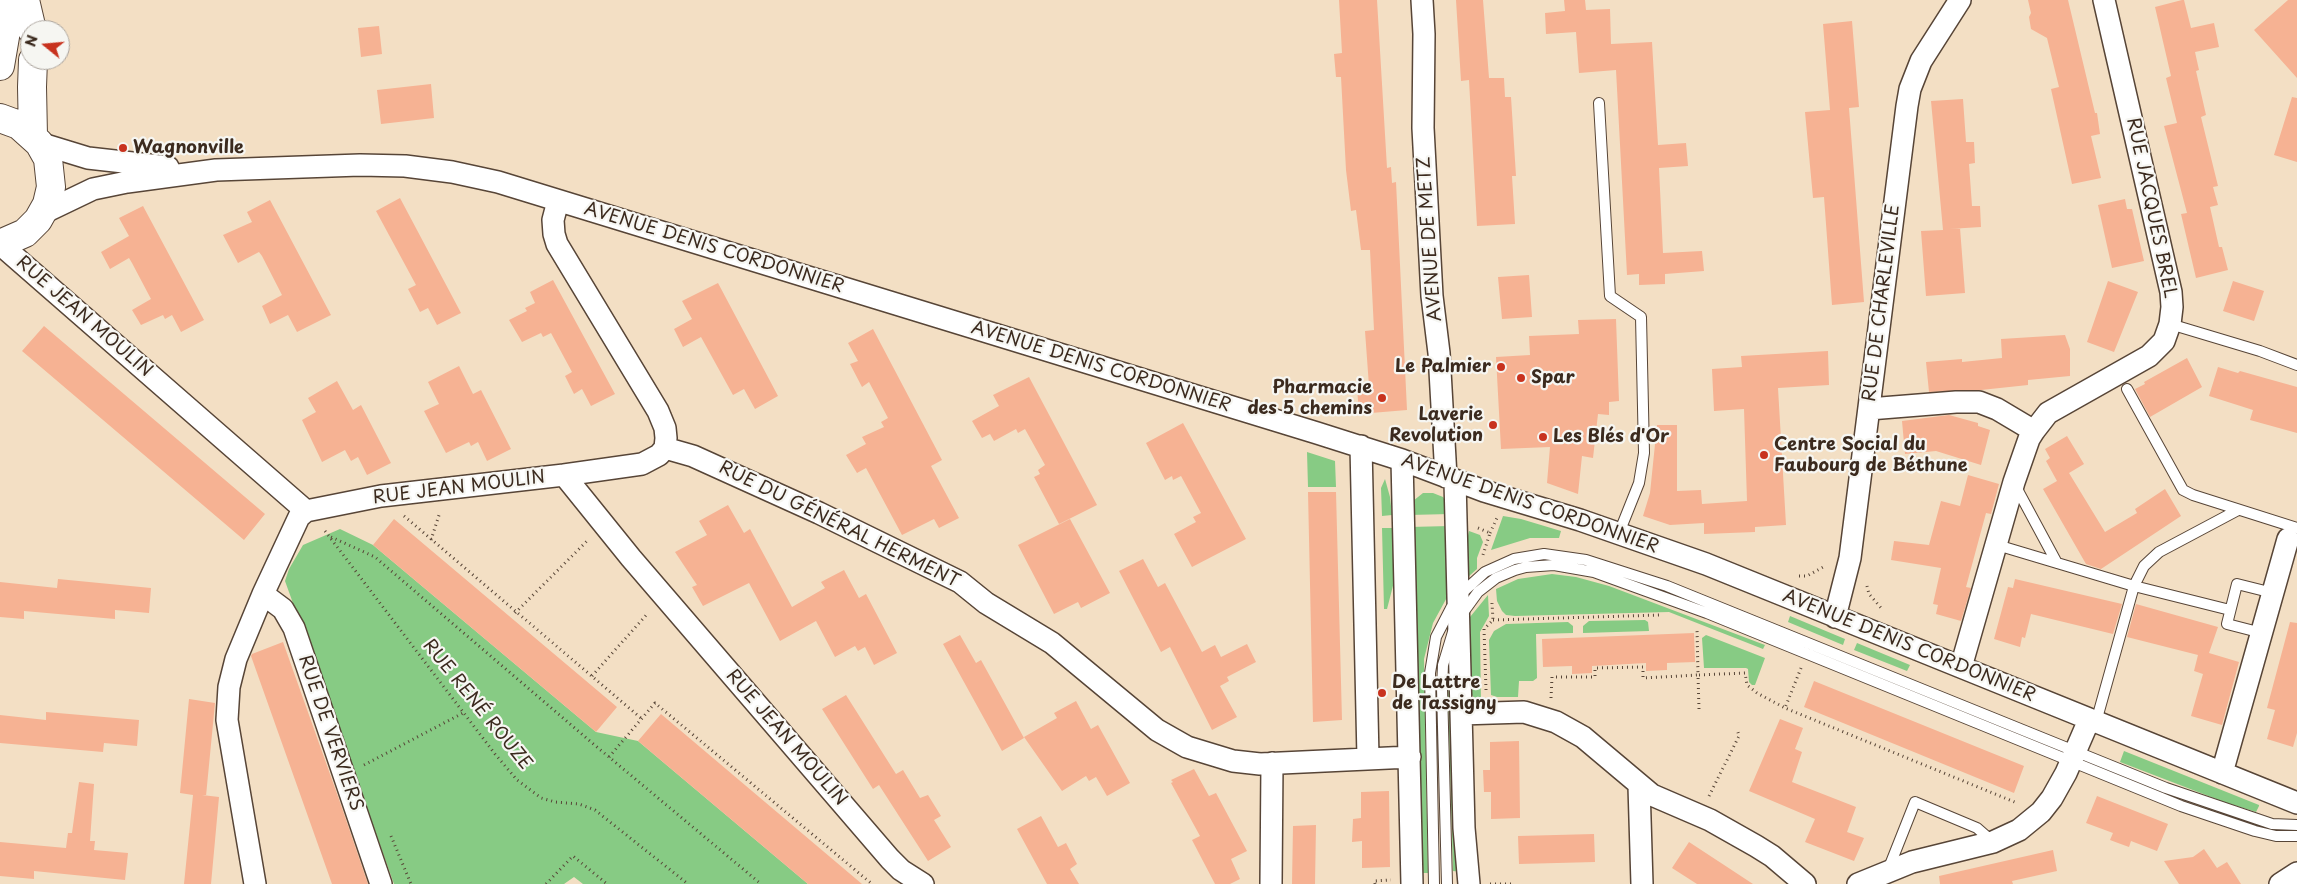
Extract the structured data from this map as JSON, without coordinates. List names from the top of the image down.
{
  "streets": {
    "street": [
      "RUE JACQUES BREL",
      "AVENUE DE METZ",
      "AVENUE DENIS CORDONNIER",
      "RUE DE CHARLEVILLE",
      "RUE JEAN MOULIN",
      "RUE DU GÉNÉRAL HERMENT",
      "RUE DE VERVIERS"
    ],
    "path": ["RUE RENÉ ROUZE"]
  },
  "crossings": [
    ["RUE JACQUES BREL", "AVENUE DENIS CORDONNIER"],
    ["AVENUE DE METZ", "AVENUE DENIS CORDONNIER"],
    ["AVENUE DENIS CORDONNIER", "RUE DE CHARLEVILLE"],
    ["RUE JEAN MOULIN", "RUE RENÉ ROUZE"]
  ],
  "places": [
    "Wagnonville",
    "Le Palmier",
    "Spar",
    "Pharmacie des 5 chemins",
    "Laverie Revolution",
    "Les Blés d'Or",
    "Centre Social du Faubourg de Béthune",
    "De Lattre de Tassigny"
  ],
  "north": "left"
}
